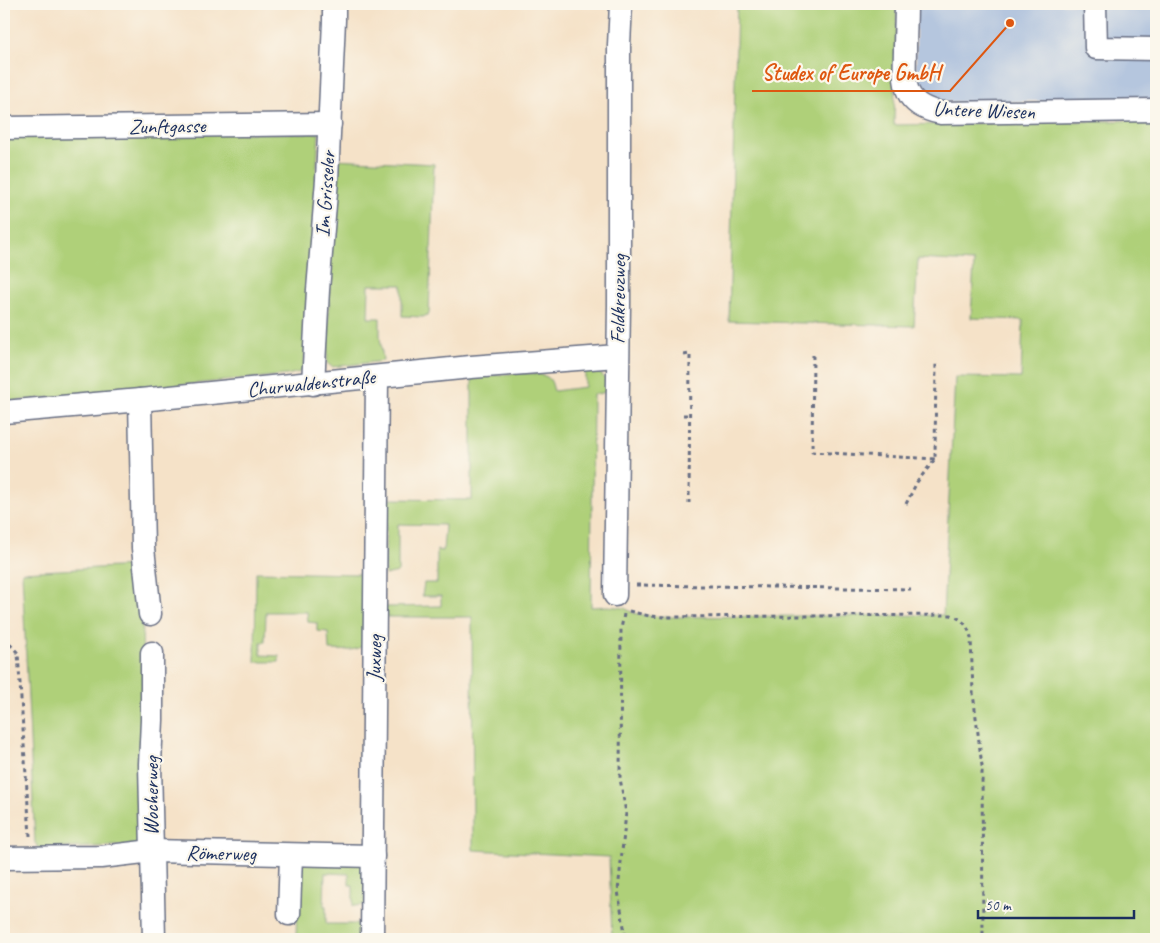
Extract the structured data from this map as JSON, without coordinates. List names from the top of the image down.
{
  "streets": {
    "street": [
      "Untere Wiesen",
      "Zunftgasse",
      "Im Grisseler",
      "Feldkreuzweg",
      "Churwaldenstraße",
      "Juxweg",
      "Wocherweg",
      "Römerweg"
    ]
  },
  "crossings": [
    ["Zunftgasse", "Im Grisseler"],
    ["Im Grisseler", "Churwaldenstraße"],
    ["Feldkreuzweg", "Churwaldenstraße"],
    ["Churwaldenstraße", "Juxweg"],
    ["Juxweg", "Römerweg"],
    ["Wocherweg", "Römerweg"]
  ],
  "places": ["Studex of Europe GmbH"],
  "scale_bar": "50 m"
}
